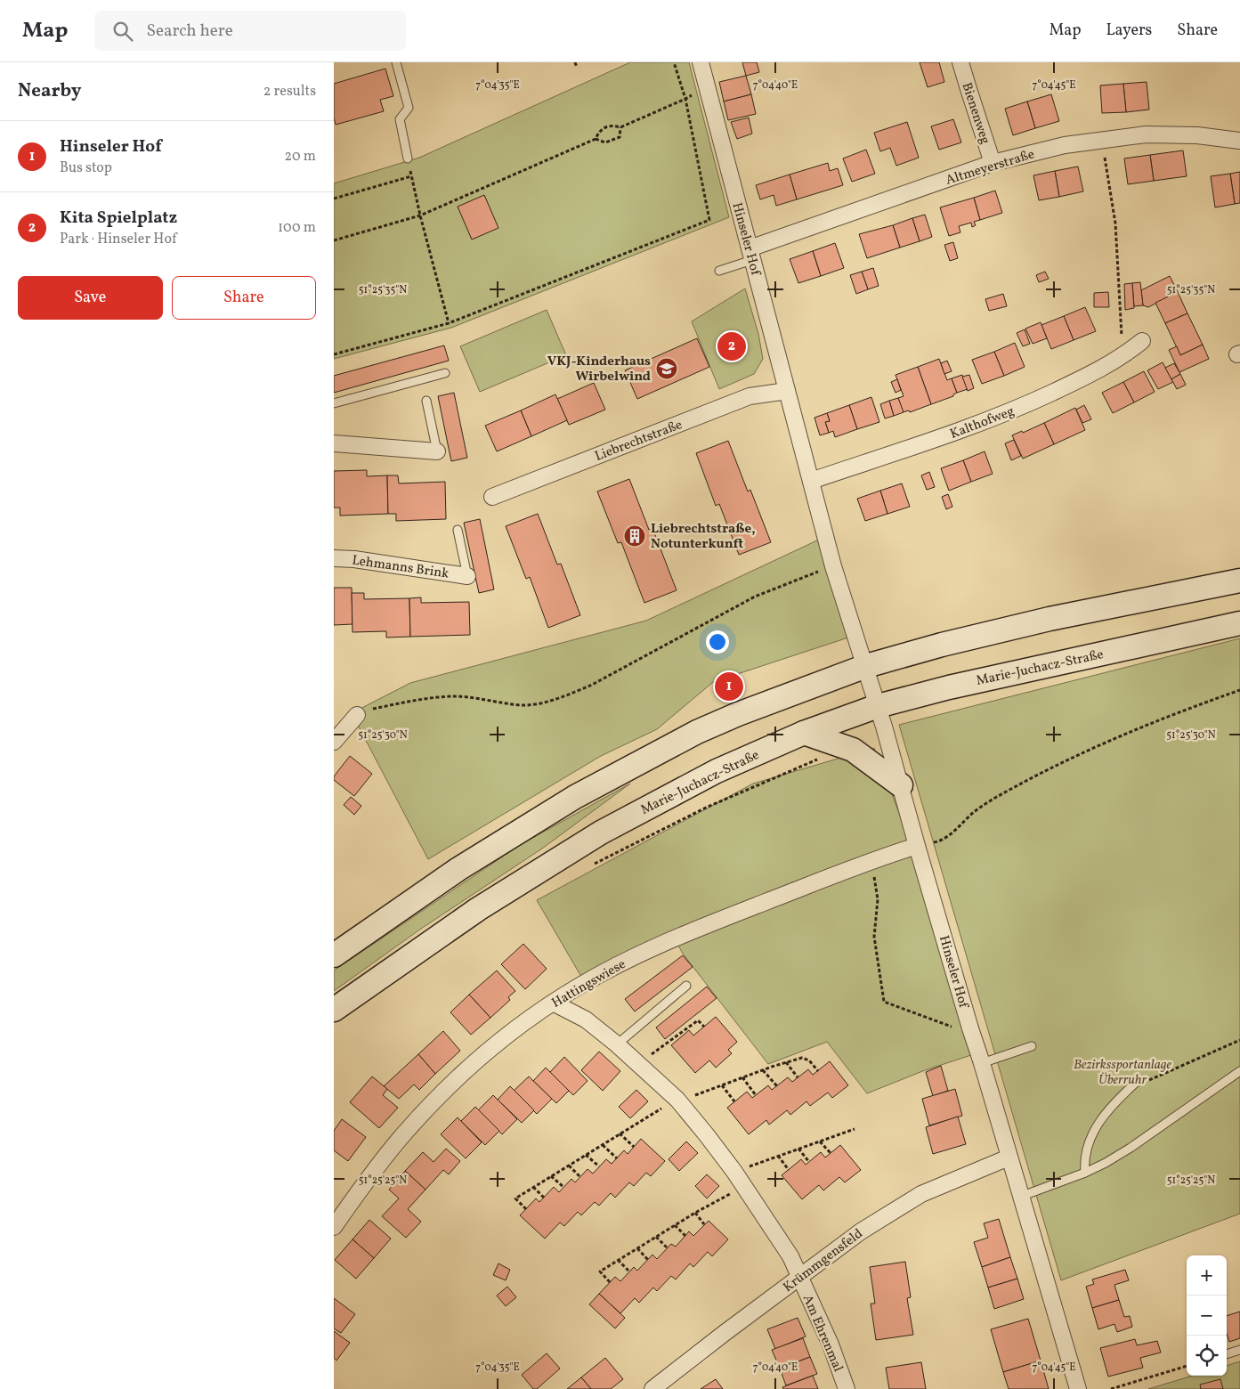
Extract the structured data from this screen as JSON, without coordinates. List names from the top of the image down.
{
  "streets": {
    "main road": ["Marie-Juchacz-Straße"],
    "street": [
      "Bienenweg",
      "Altmeyerstraße",
      "Hinseler Hof",
      "Kalthofweg",
      "Liebrechtstraße",
      "Lehmanns Brink",
      "Hattingswiese",
      "Krümmgensfeld",
      "Am Ehrenmal"
    ]
  },
  "crossings": [
    ["Bienenweg", "Altmeyerstraße"],
    ["Altmeyerstraße", "Hinseler Hof"],
    ["Hinseler Hof", "Kalthofweg"],
    ["Hinseler Hof", "Liebrechtstraße"],
    ["Hinseler Hof", "Marie-Juchacz-Straße"],
    ["Hinseler Hof", "Hattingswiese"],
    ["Hinseler Hof", "Krümmgensfeld"],
    ["Hattingswiese", "Am Ehrenmal"],
    ["Krümmgensfeld", "Am Ehrenmal"]
  ],
  "parks": ["Bezirkssportanlage Überruhr"],
  "places": {
    "school or university": ["VKJ-Kinderhaus Wirbelwind"],
    "building": ["Liebrechtstraße, Notunterkunft"]
  },
  "page": {
    "header": "Map",
    "search": "Search here",
    "nav": ["Map", "Layers", "Share"],
    "heading": ["Nearby", "2 results"],
    "list": [
      {
        "mark": "1",
        "name": "Hinseler Hof",
        "note": "Bus stop",
        "value": "20 m"
      },
      {
        "mark": "2",
        "name": "Kita Spielplatz",
        "note": "Park · Hinseler Hof",
        "value": "100 m"
      }
    ],
    "buttons": ["Save", "Share"],
    "pins": ["2", "1"],
    "map_buttons": ["+", "−"]
  },
  "coordinates": [
    "7°04'35\"E",
    "7°04'40\"E",
    "7°04'45\"E",
    "51°25'35\"N",
    "51°25'30\"N",
    "51°25'25\"N"
  ]
}
